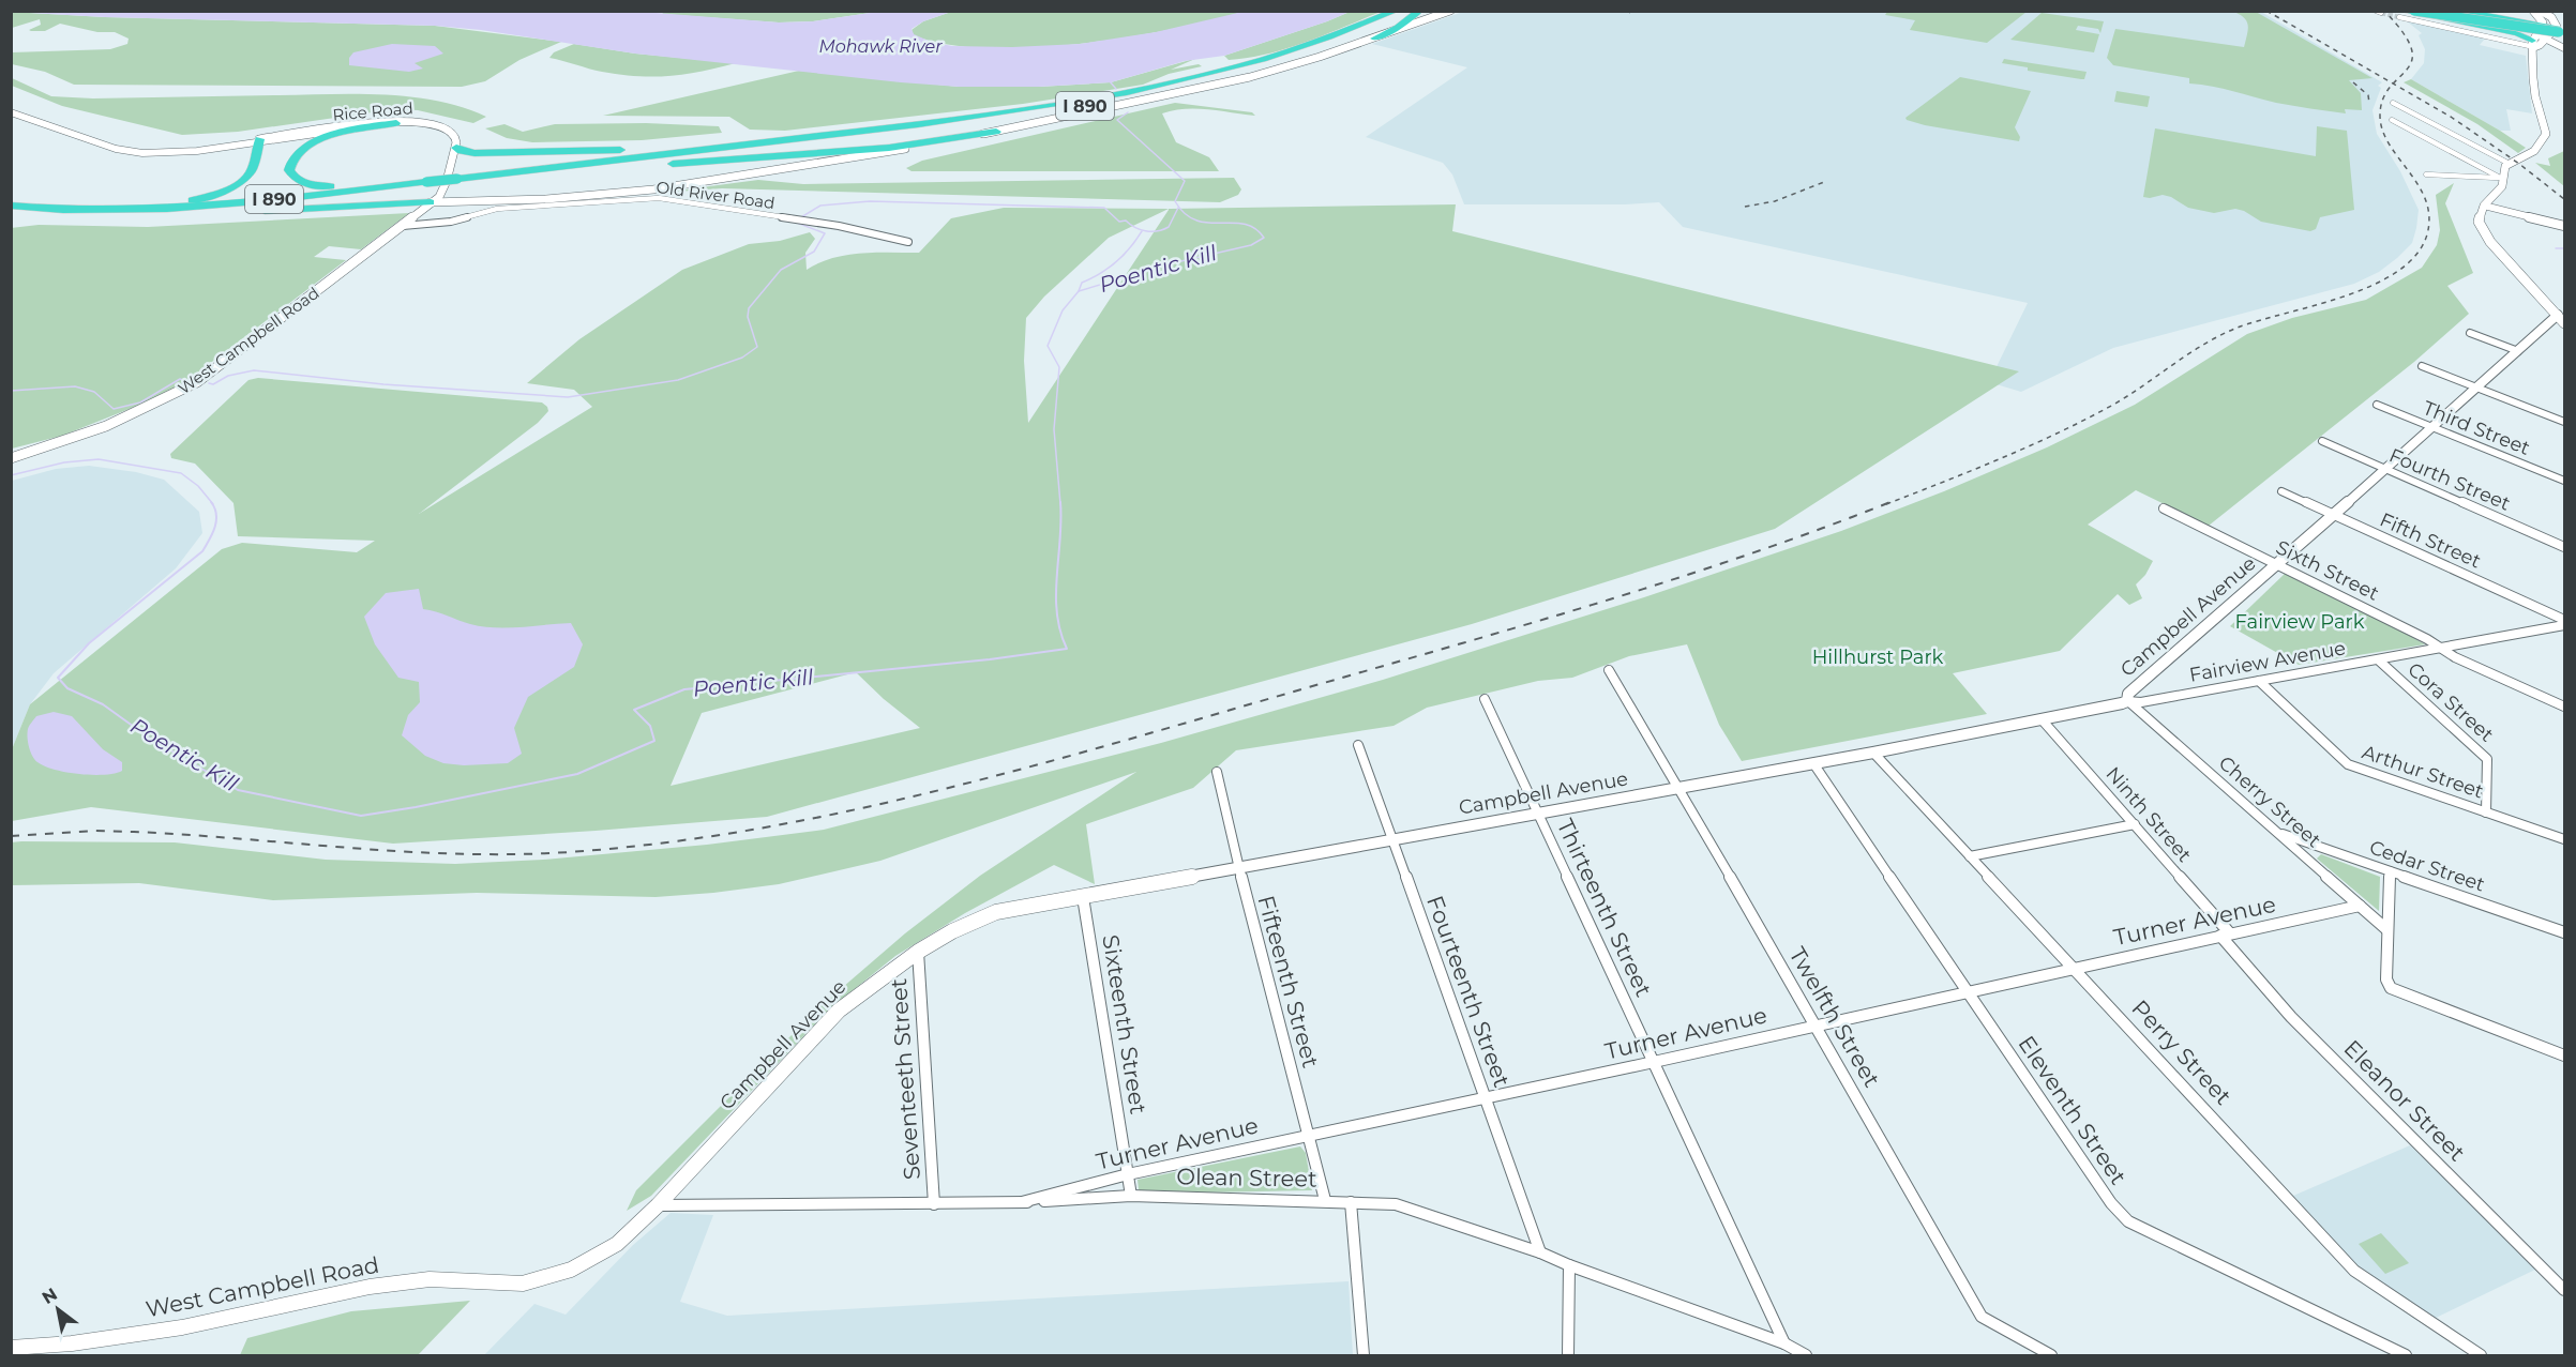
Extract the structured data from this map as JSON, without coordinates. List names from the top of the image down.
{
  "streets": {
    "highway": ["I 890"],
    "main road": ["Rice Road", "West Campbell Road"],
    "street": [
      "Old River Road",
      "Third Street",
      "Fourth Street",
      "Fifth Street",
      "Sixth Street",
      "Campbell Avenue",
      "Fairview Avenue",
      "Cora Street",
      "Arthur Street",
      "Cherry Street",
      "Ninth Street",
      "Cedar Street",
      "Thirteenth Street",
      "Turner Avenue",
      "Fifteenth Street",
      "Fourteenth Street",
      "Twelfth Street",
      "Sixteenth Street",
      "Perry Street",
      "Seventeeth Street",
      "Eleanor Street",
      "Eleventh Street",
      "Olean Street"
    ]
  },
  "crossings": [
    ["Rice Road", "West Campbell Road"],
    ["Old River Road", "West Campbell Road"],
    ["West Campbell Road", "Campbell Avenue"],
    ["Third Street", "Campbell Avenue"],
    ["Fourth Street", "Campbell Avenue"],
    ["Fifth Street", "Campbell Avenue"],
    ["Sixth Street", "Campbell Avenue"],
    ["Sixth Street", "Fairview Avenue"],
    ["Campbell Avenue", "Fairview Avenue"],
    ["Campbell Avenue", "Cherry Street"],
    ["Campbell Avenue", "Ninth Street"],
    ["Campbell Avenue", "Thirteenth Street"],
    ["Campbell Avenue", "Fifteenth Street"],
    ["Campbell Avenue", "Fourteenth Street"],
    ["Campbell Avenue", "Twelfth Street"],
    ["Campbell Avenue", "Sixteenth Street"],
    ["Campbell Avenue", "Perry Street"],
    ["Campbell Avenue", "Seventeeth Street"],
    ["Campbell Avenue", "Eleventh Street"],
    ["Campbell Avenue", "Olean Street"],
    ["Fairview Avenue", "Cora Street"],
    ["Fairview Avenue", "Arthur Street"],
    ["Fairview Avenue", "Cherry Street"],
    ["Cora Street", "Arthur Street"],
    ["Cherry Street", "Cedar Street"],
    ["Cherry Street", "Turner Avenue"],
    ["Ninth Street", "Turner Avenue"],
    ["Ninth Street", "Eleanor Street"],
    ["Thirteenth Street", "Turner Avenue"],
    ["Thirteenth Street", "Olean Street"],
    ["Turner Avenue", "Fifteenth Street"],
    ["Turner Avenue", "Fourteenth Street"],
    ["Turner Avenue", "Twelfth Street"],
    ["Turner Avenue", "Sixteenth Street"],
    ["Turner Avenue", "Perry Street"],
    ["Turner Avenue", "Eleanor Street"],
    ["Turner Avenue", "Eleventh Street"],
    ["Turner Avenue", "Olean Street"],
    ["Fifteenth Street", "Olean Street"],
    ["Fourteenth Street", "Olean Street"],
    ["Sixteenth Street", "Olean Street"],
    ["Seventeeth Street", "Olean Street"]
  ],
  "water": ["Mohawk River", "Poentic Kill"],
  "parks": ["Fairview Park", "Hillhurst Park"],
  "north": "top left"
}
